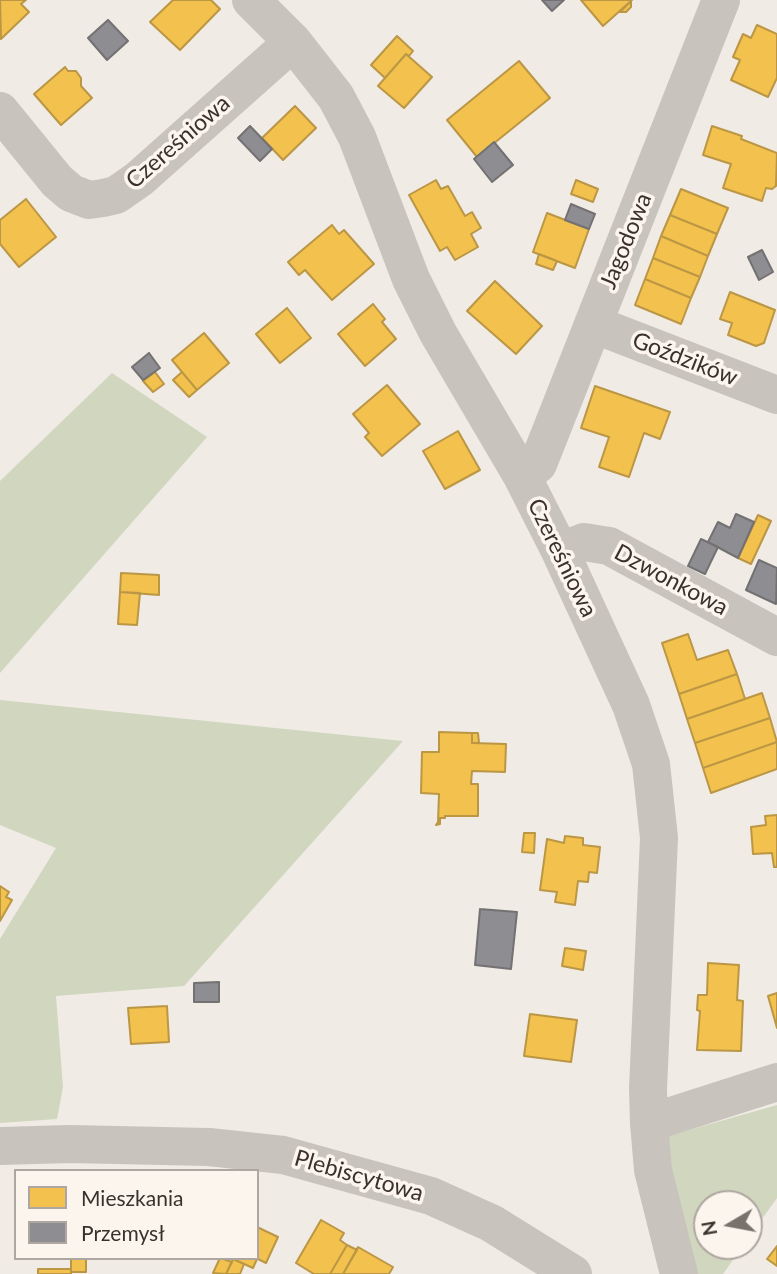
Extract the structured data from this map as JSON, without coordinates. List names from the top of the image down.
{
  "streets": {
    "street": [
      "Czereśniowa",
      "Jagodowa",
      "Goździków",
      "Dzwonkowa",
      "Plebiscytowa"
    ]
  },
  "crossings": [
    ["Czereśniowa", "Jagodowa"],
    ["Czereśniowa", "Dzwonkowa"],
    ["Jagodowa", "Goździków"]
  ],
  "legend": ["Mieszkania", "Przemysł"],
  "north": "left"
}
